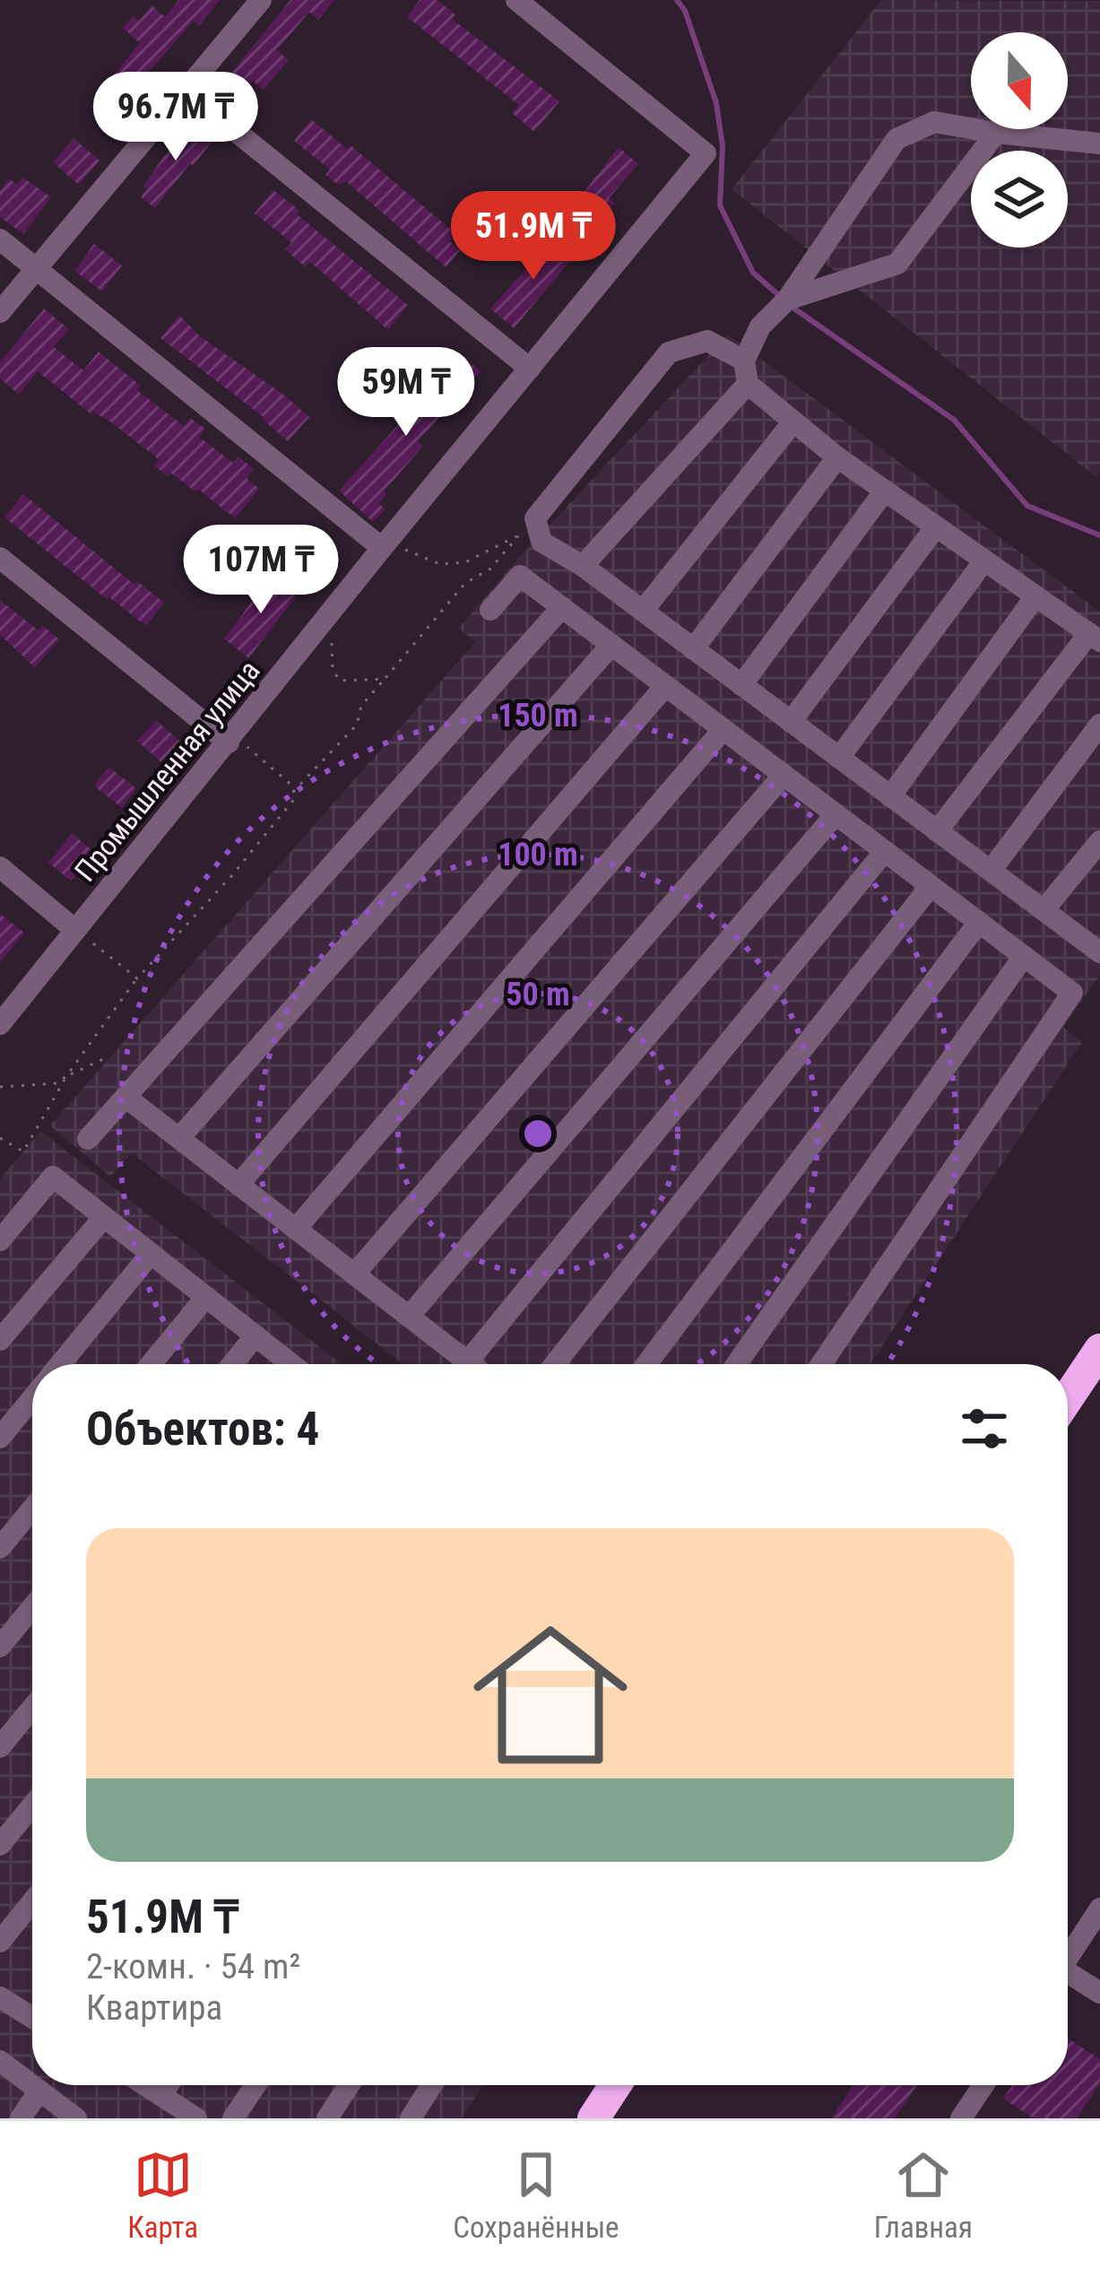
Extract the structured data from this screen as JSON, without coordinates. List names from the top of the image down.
{
  "streets": {
    "lane": ["Промышленная улица"]
  },
  "north": "bottom",
  "page": {
    "price": [
      "96.7M ₸",
      "51.9M ₸",
      "59M ₸",
      "107M ₸"
    ],
    "heading": "Объектов: 4",
    "list": [
      {
        "name": "51.9M ₸",
        "note": "2-комн. · 54 m² · Квартира"
      }
    ],
    "tabs": ["Карта", "Сохранённые", "Главная"]
  },
  "rings": ["150 m", "100 m", "50 m"]
}
